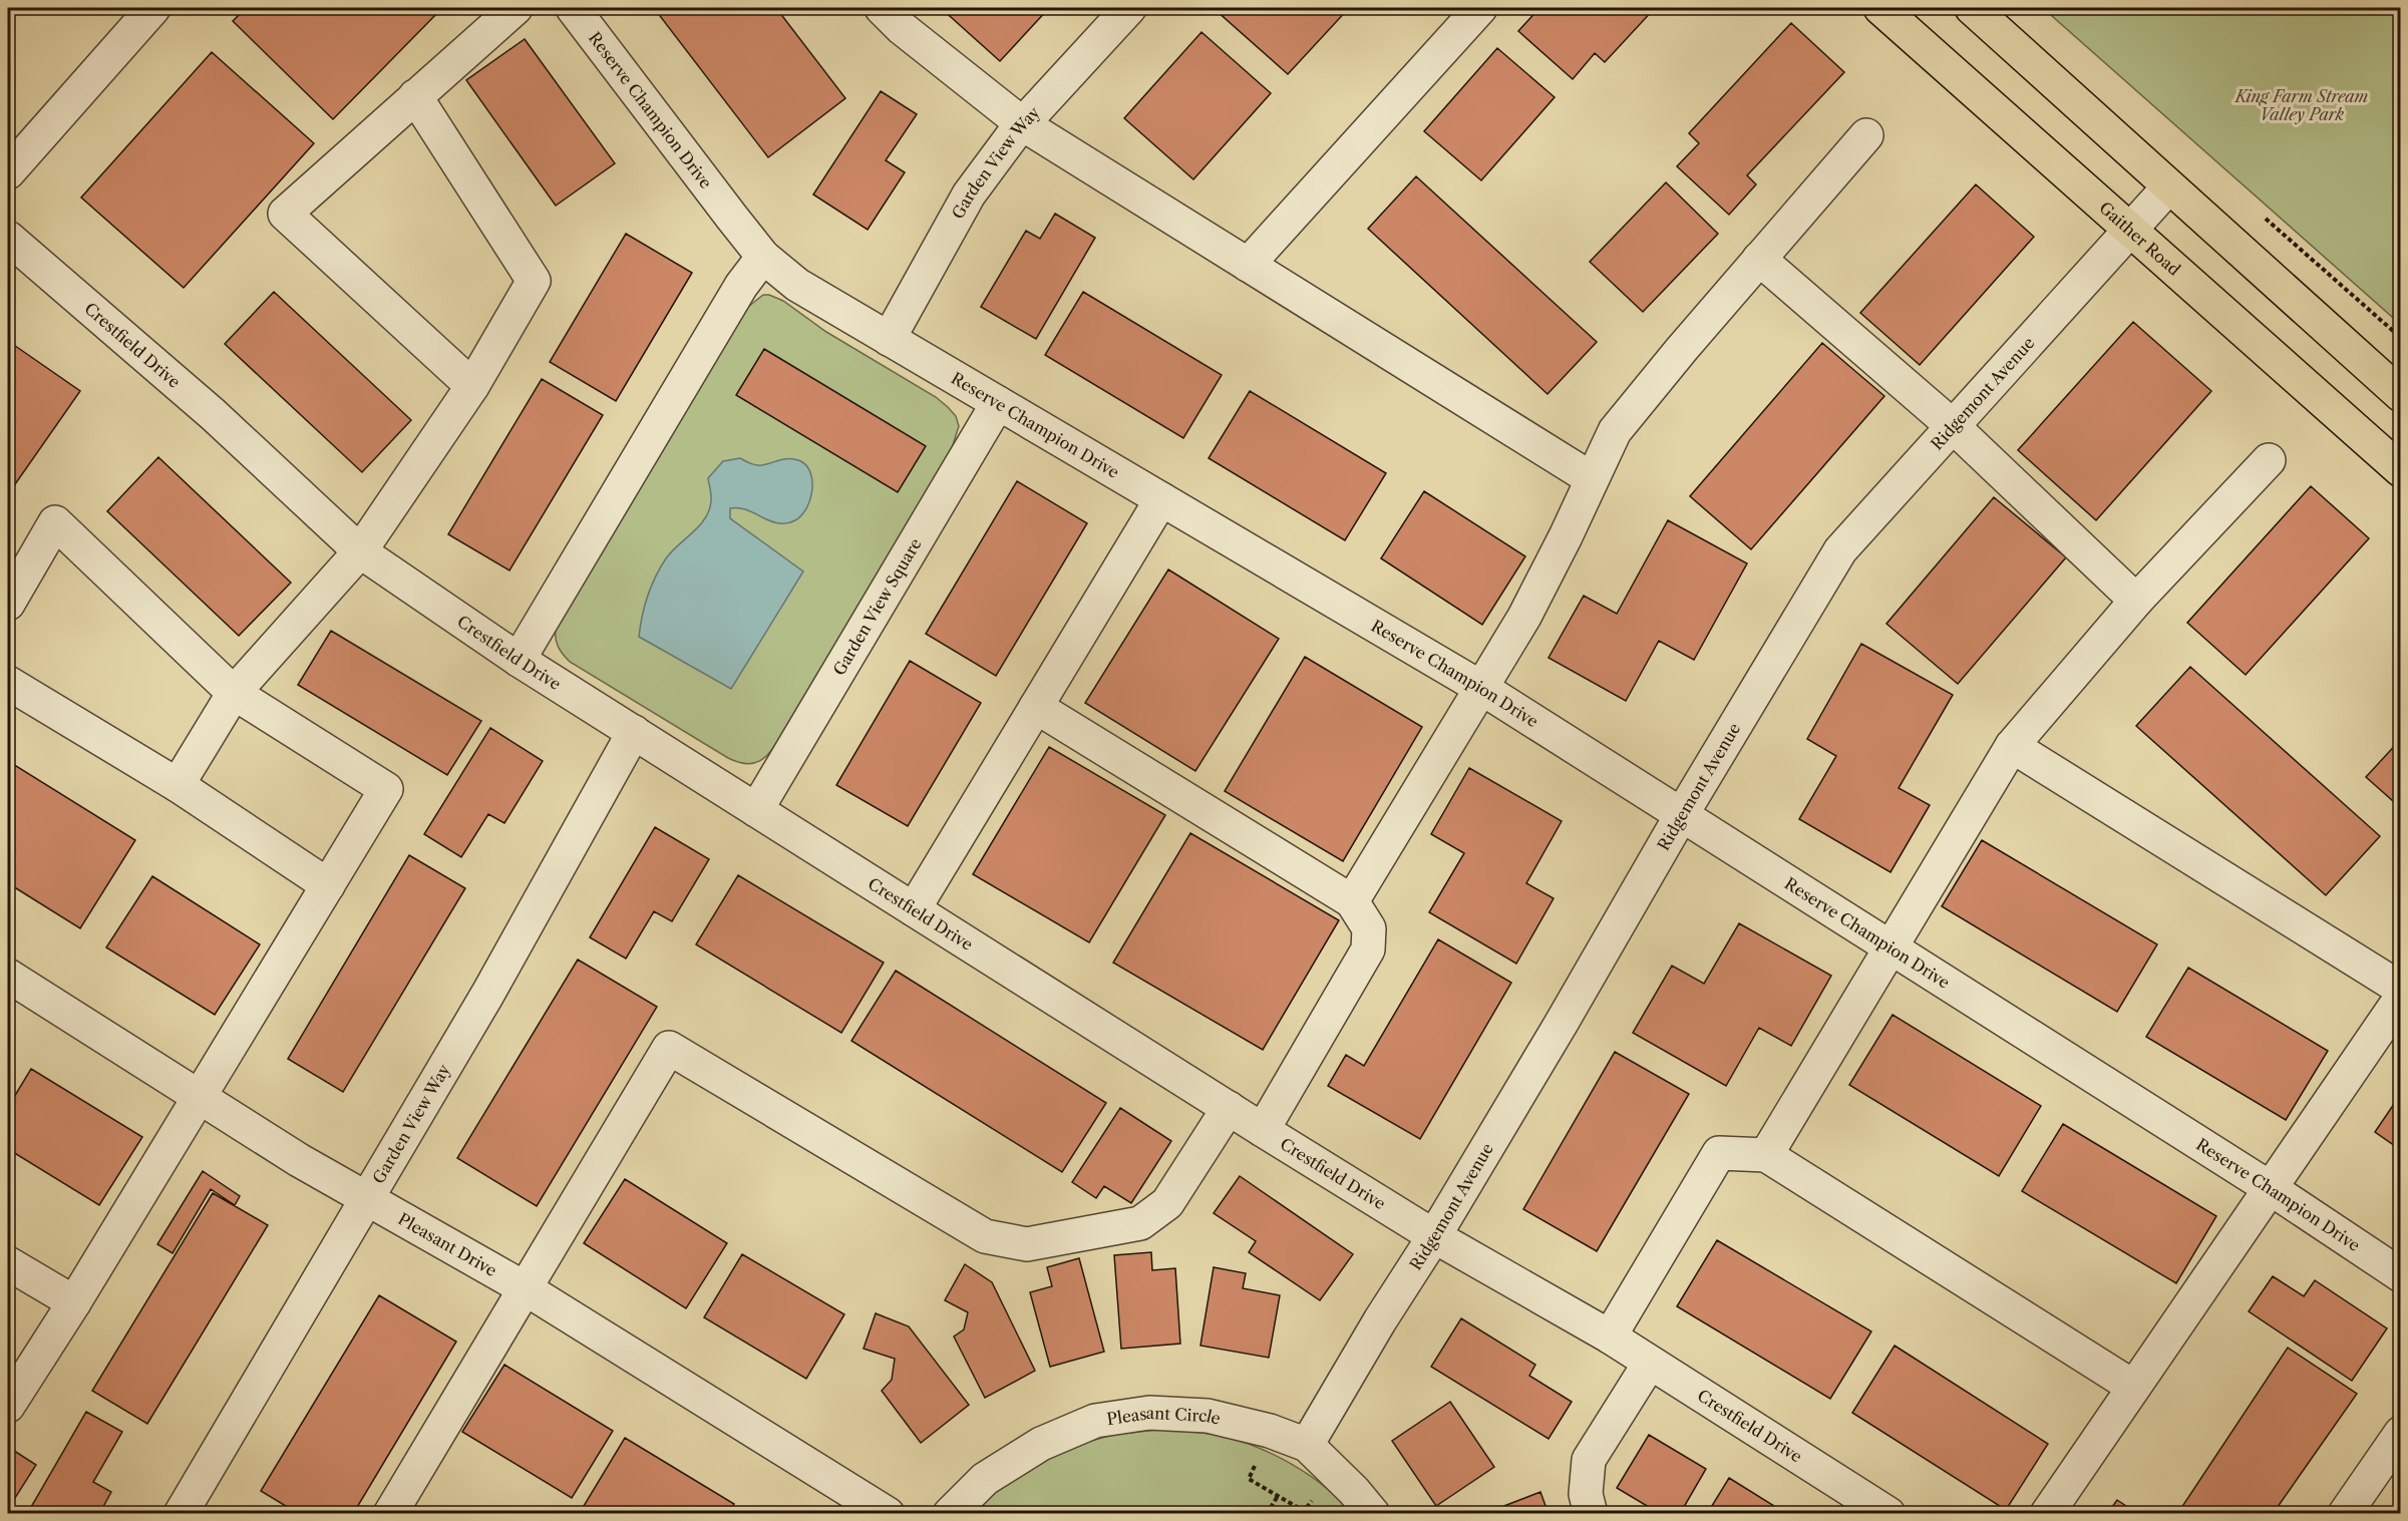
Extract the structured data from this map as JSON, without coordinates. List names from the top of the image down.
{
  "streets": {
    "main road": ["Gaither Road"],
    "street": [
      "Reserve Champion Drive",
      "Garden View Way",
      "Crestfield Drive",
      "Ridgemont Avenue",
      "Garden View Square",
      "Pleasant Drive",
      "Pleasant Circle"
    ]
  },
  "crossings": [
    ["Reserve Champion Drive", "Garden View Way"],
    ["Reserve Champion Drive", "Ridgemont Avenue"],
    ["Reserve Champion Drive", "Garden View Square"],
    ["Garden View Way", "Crestfield Drive"],
    ["Garden View Way", "Pleasant Drive"],
    ["Gaither Road", "Ridgemont Avenue"],
    ["Crestfield Drive", "Ridgemont Avenue"],
    ["Crestfield Drive", "Garden View Square"],
    ["Ridgemont Avenue", "Pleasant Circle"]
  ],
  "parks": ["King Farm Stream Valley Park"]
}
